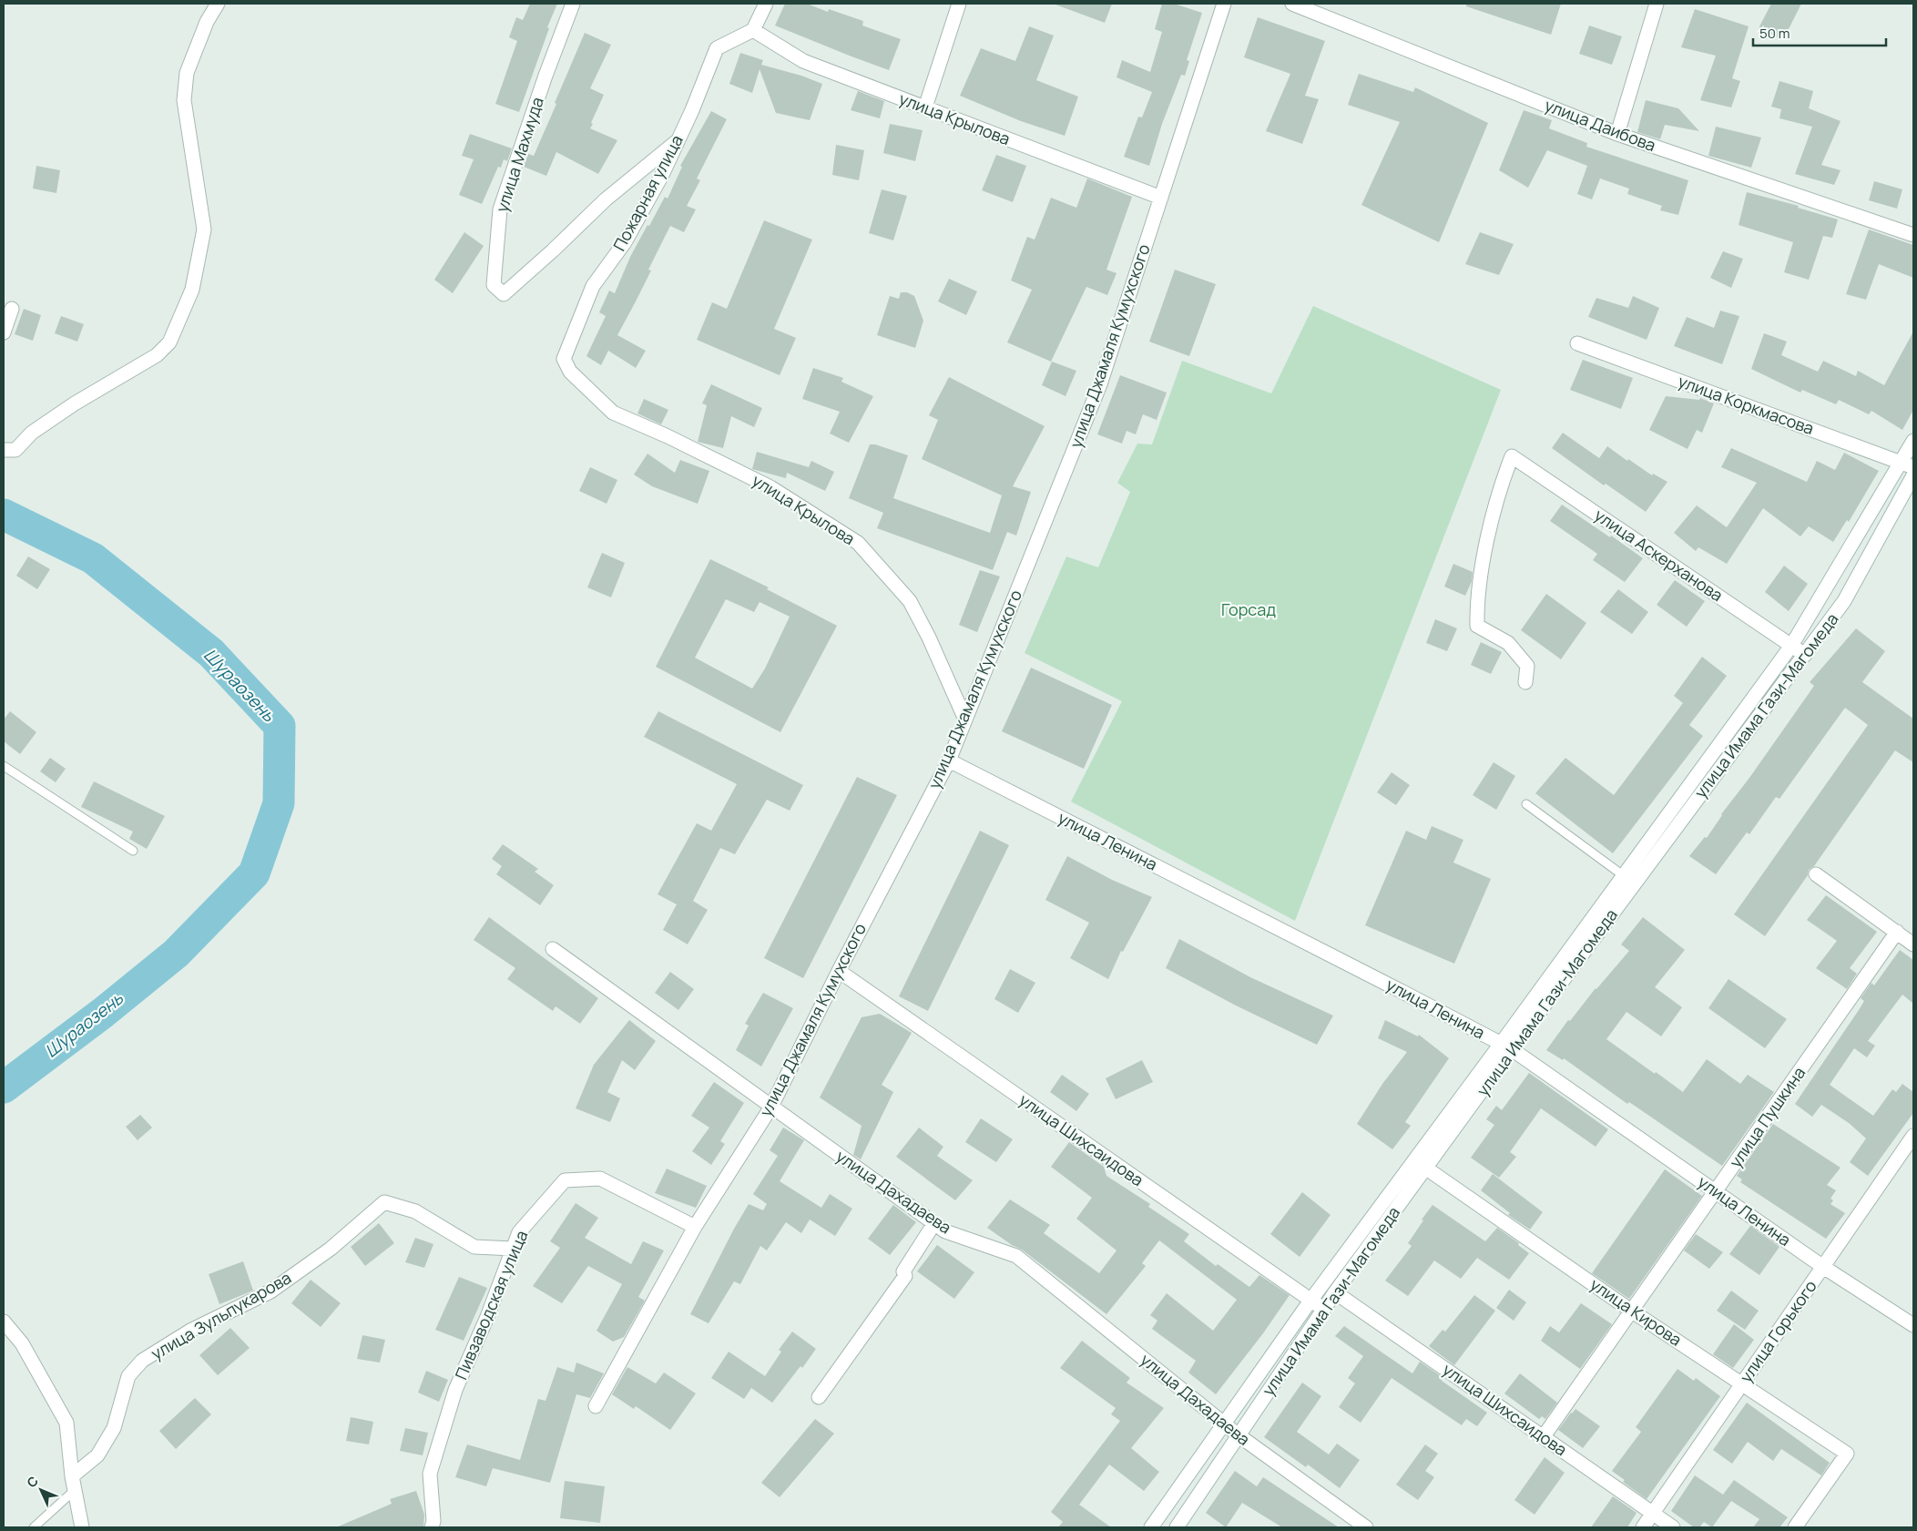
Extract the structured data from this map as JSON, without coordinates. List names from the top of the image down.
{
  "streets": {
    "street": [
      "улица Крылова",
      "улица Даибова",
      "улица Махмуда",
      "Пожарная улица",
      "улица Джамаля Кумухского",
      "улица Коркмасова",
      "улица Аскерханова",
      "улица Имама Гази-Магомеда",
      "улица Ленина",
      "улица Пушкина",
      "улица Шихсаидова",
      "улица Дахадаева",
      "Пивзаводская улица",
      "улица Кирова",
      "улица Зульпукарова",
      "улица Горького"
    ]
  },
  "crossings": [
    ["улица Крылова", "Пожарная улица"],
    ["улица Крылова", "улица Джамаля Кумухского"],
    ["улица Махмуда", "Пожарная улица"],
    ["улица Джамаля Кумухского", "улица Ленина"],
    ["улица Джамаля Кумухского", "улица Шихсаидова"],
    ["улица Джамаля Кумухского", "улица Дахадаева"],
    ["улица Джамаля Кумухского", "Пивзаводская улица"],
    ["улица Аскерханова", "улица Имама Гази-Магомеда"],
    ["улица Имама Гази-Магомеда", "улица Ленина"],
    ["улица Имама Гази-Магомеда", "улица Шихсаидова"],
    ["улица Имама Гази-Магомеда", "улица Дахадаева"],
    ["улица Имама Гази-Магомеда", "улица Кирова"],
    ["улица Ленина", "улица Пушкина"],
    ["улица Ленина", "улица Горького"],
    ["улица Пушкина", "улица Шихсаидова"],
    ["улица Пушкина", "улица Кирова"],
    ["улица Шихсаидова", "улица Горького"],
    ["Пивзаводская улица", "улица Зульпукарова"],
    ["улица Кирова", "улица Горького"]
  ],
  "water": ["Шураозень"],
  "parks": ["Горсад"],
  "scale_bar": "50 m",
  "north": "top left"
}
